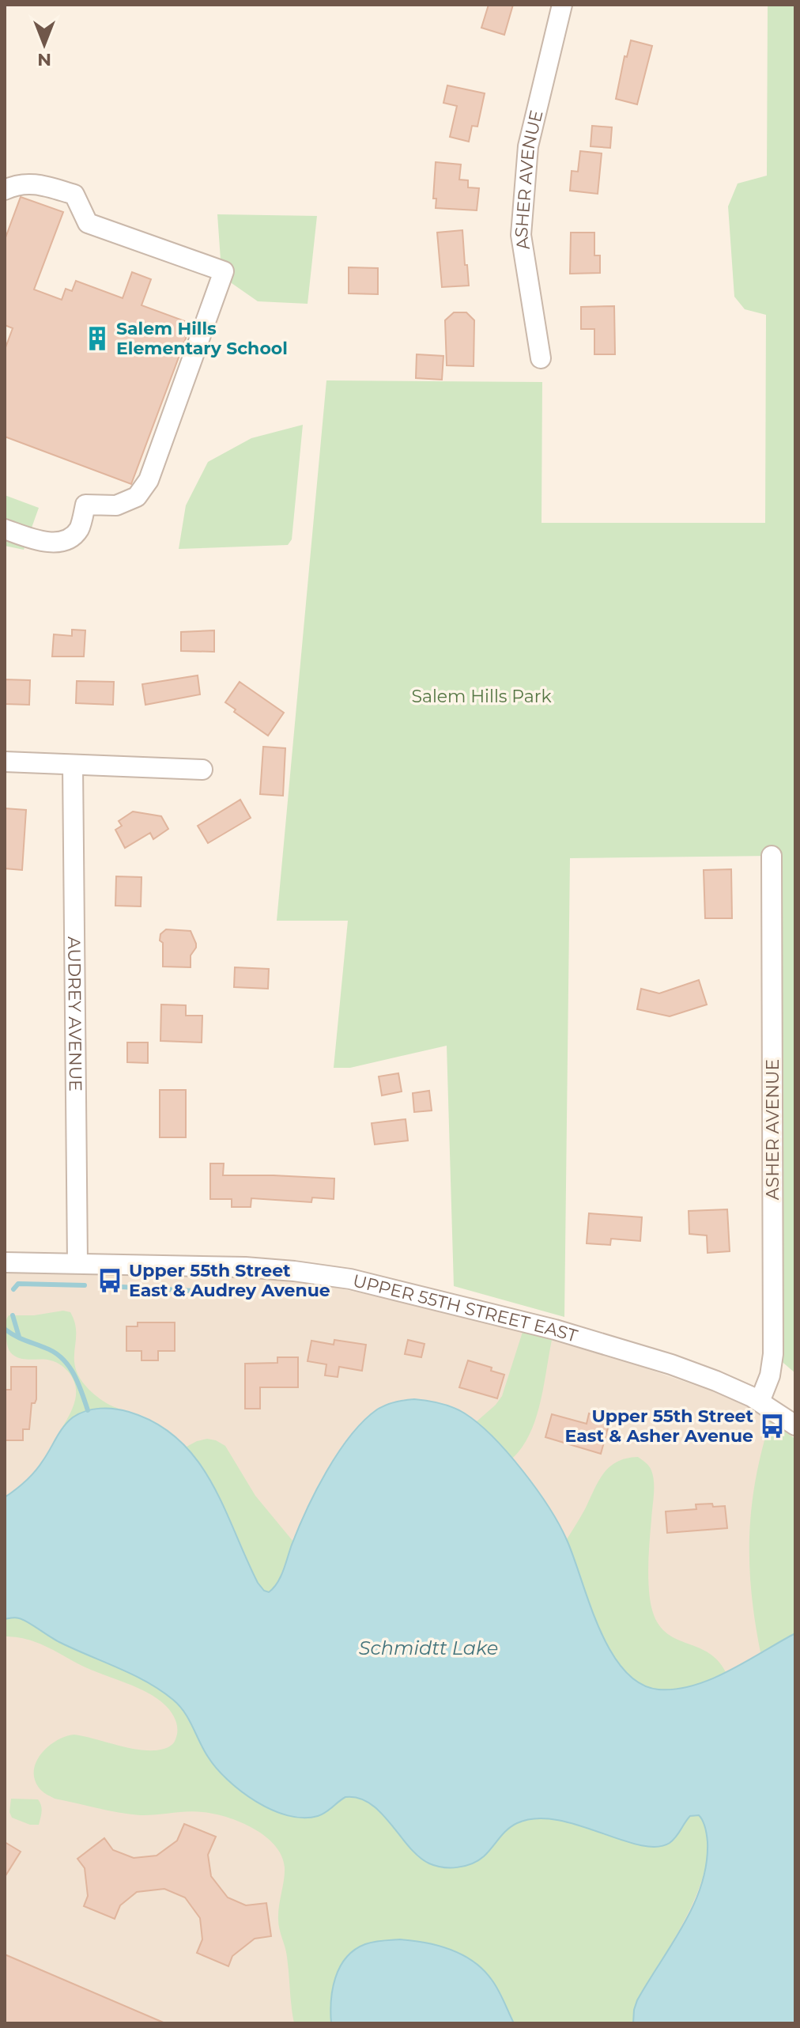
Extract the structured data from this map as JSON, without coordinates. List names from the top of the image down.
{
  "streets": {
    "street": ["ASHER AVENUE", "AUDREY AVENUE", "UPPER 55TH STREET EAST"]
  },
  "crossings": [
    ["ASHER AVENUE", "UPPER 55TH STREET EAST"],
    ["AUDREY AVENUE", "UPPER 55TH STREET EAST"]
  ],
  "water": ["Schmidtt Lake"],
  "parks": ["Salem Hills Park"],
  "places": {
    "building": ["Salem Hills Elementary School"],
    "bus stop": ["Upper 55th Street East & Audrey Avenue", "Upper 55th Street East & Asher Avenue"]
  },
  "north": "bottom"
}
